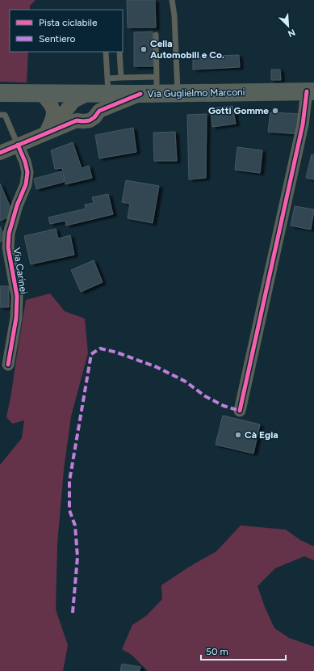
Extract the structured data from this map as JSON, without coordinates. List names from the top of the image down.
{
  "streets": {
    "main road": ["Via Guglielmo Marconi"],
    "street": ["Via Carinei"]
  },
  "places": ["Cella Automobili e Co.", "Gotti Gomme", "Cà Egia"],
  "legend": ["Pista ciclabile", "Sentiero"],
  "scale_bar": "50 m",
  "north": "bottom right"
}
